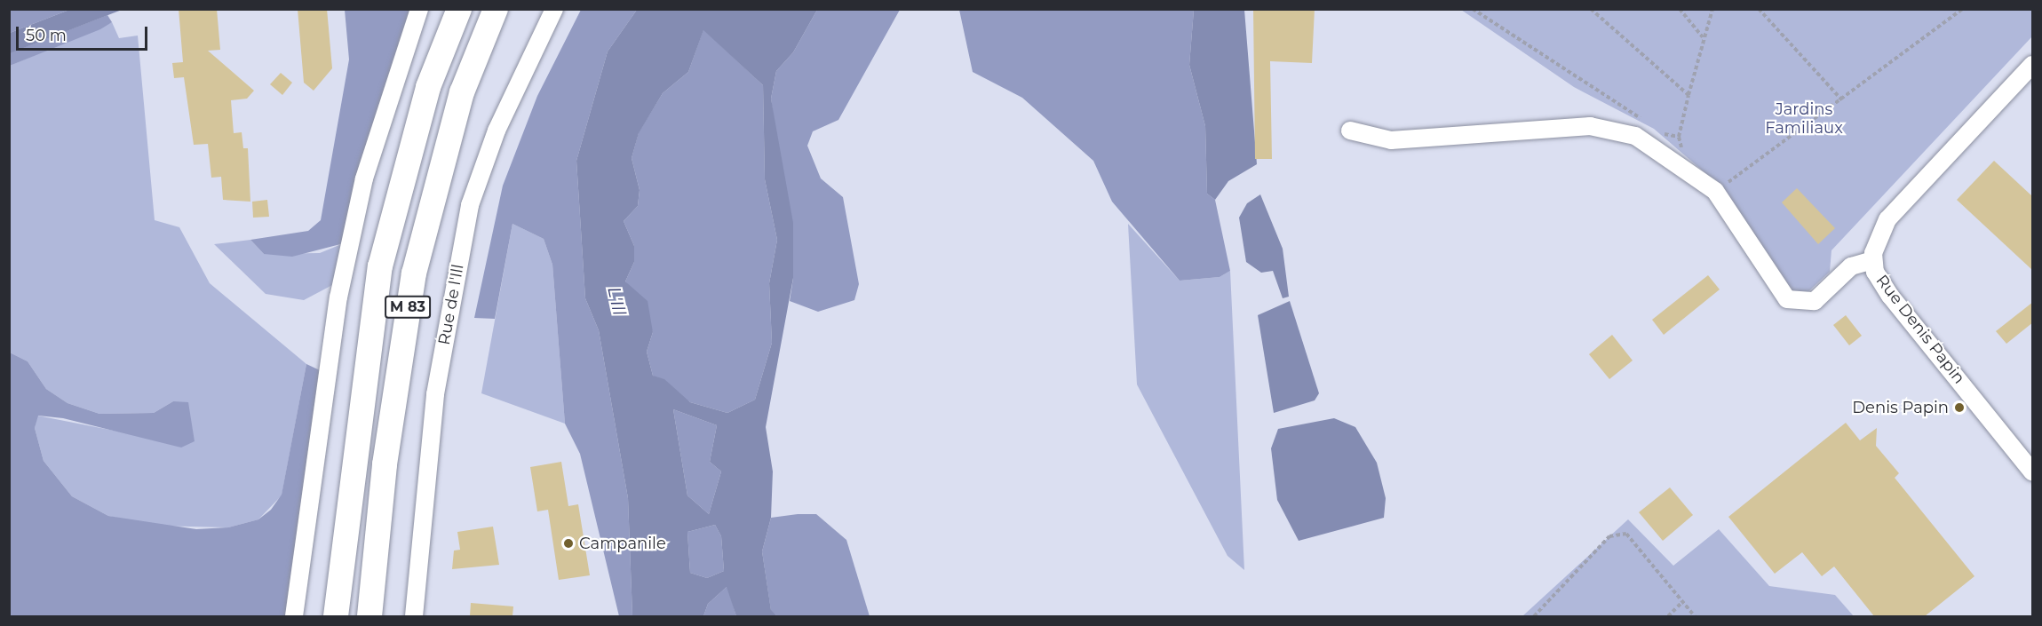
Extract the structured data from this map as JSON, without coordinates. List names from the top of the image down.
{
  "streets": {
    "highway": ["M 83"],
    "street": ["Rue de l'Ill", "Rue Denis Papin"]
  },
  "water": ["L'Ill"],
  "parks": ["Jardins Familiaux"],
  "places": ["Denis Papin", "Campanile"],
  "scale_bar": "50 m"
}
